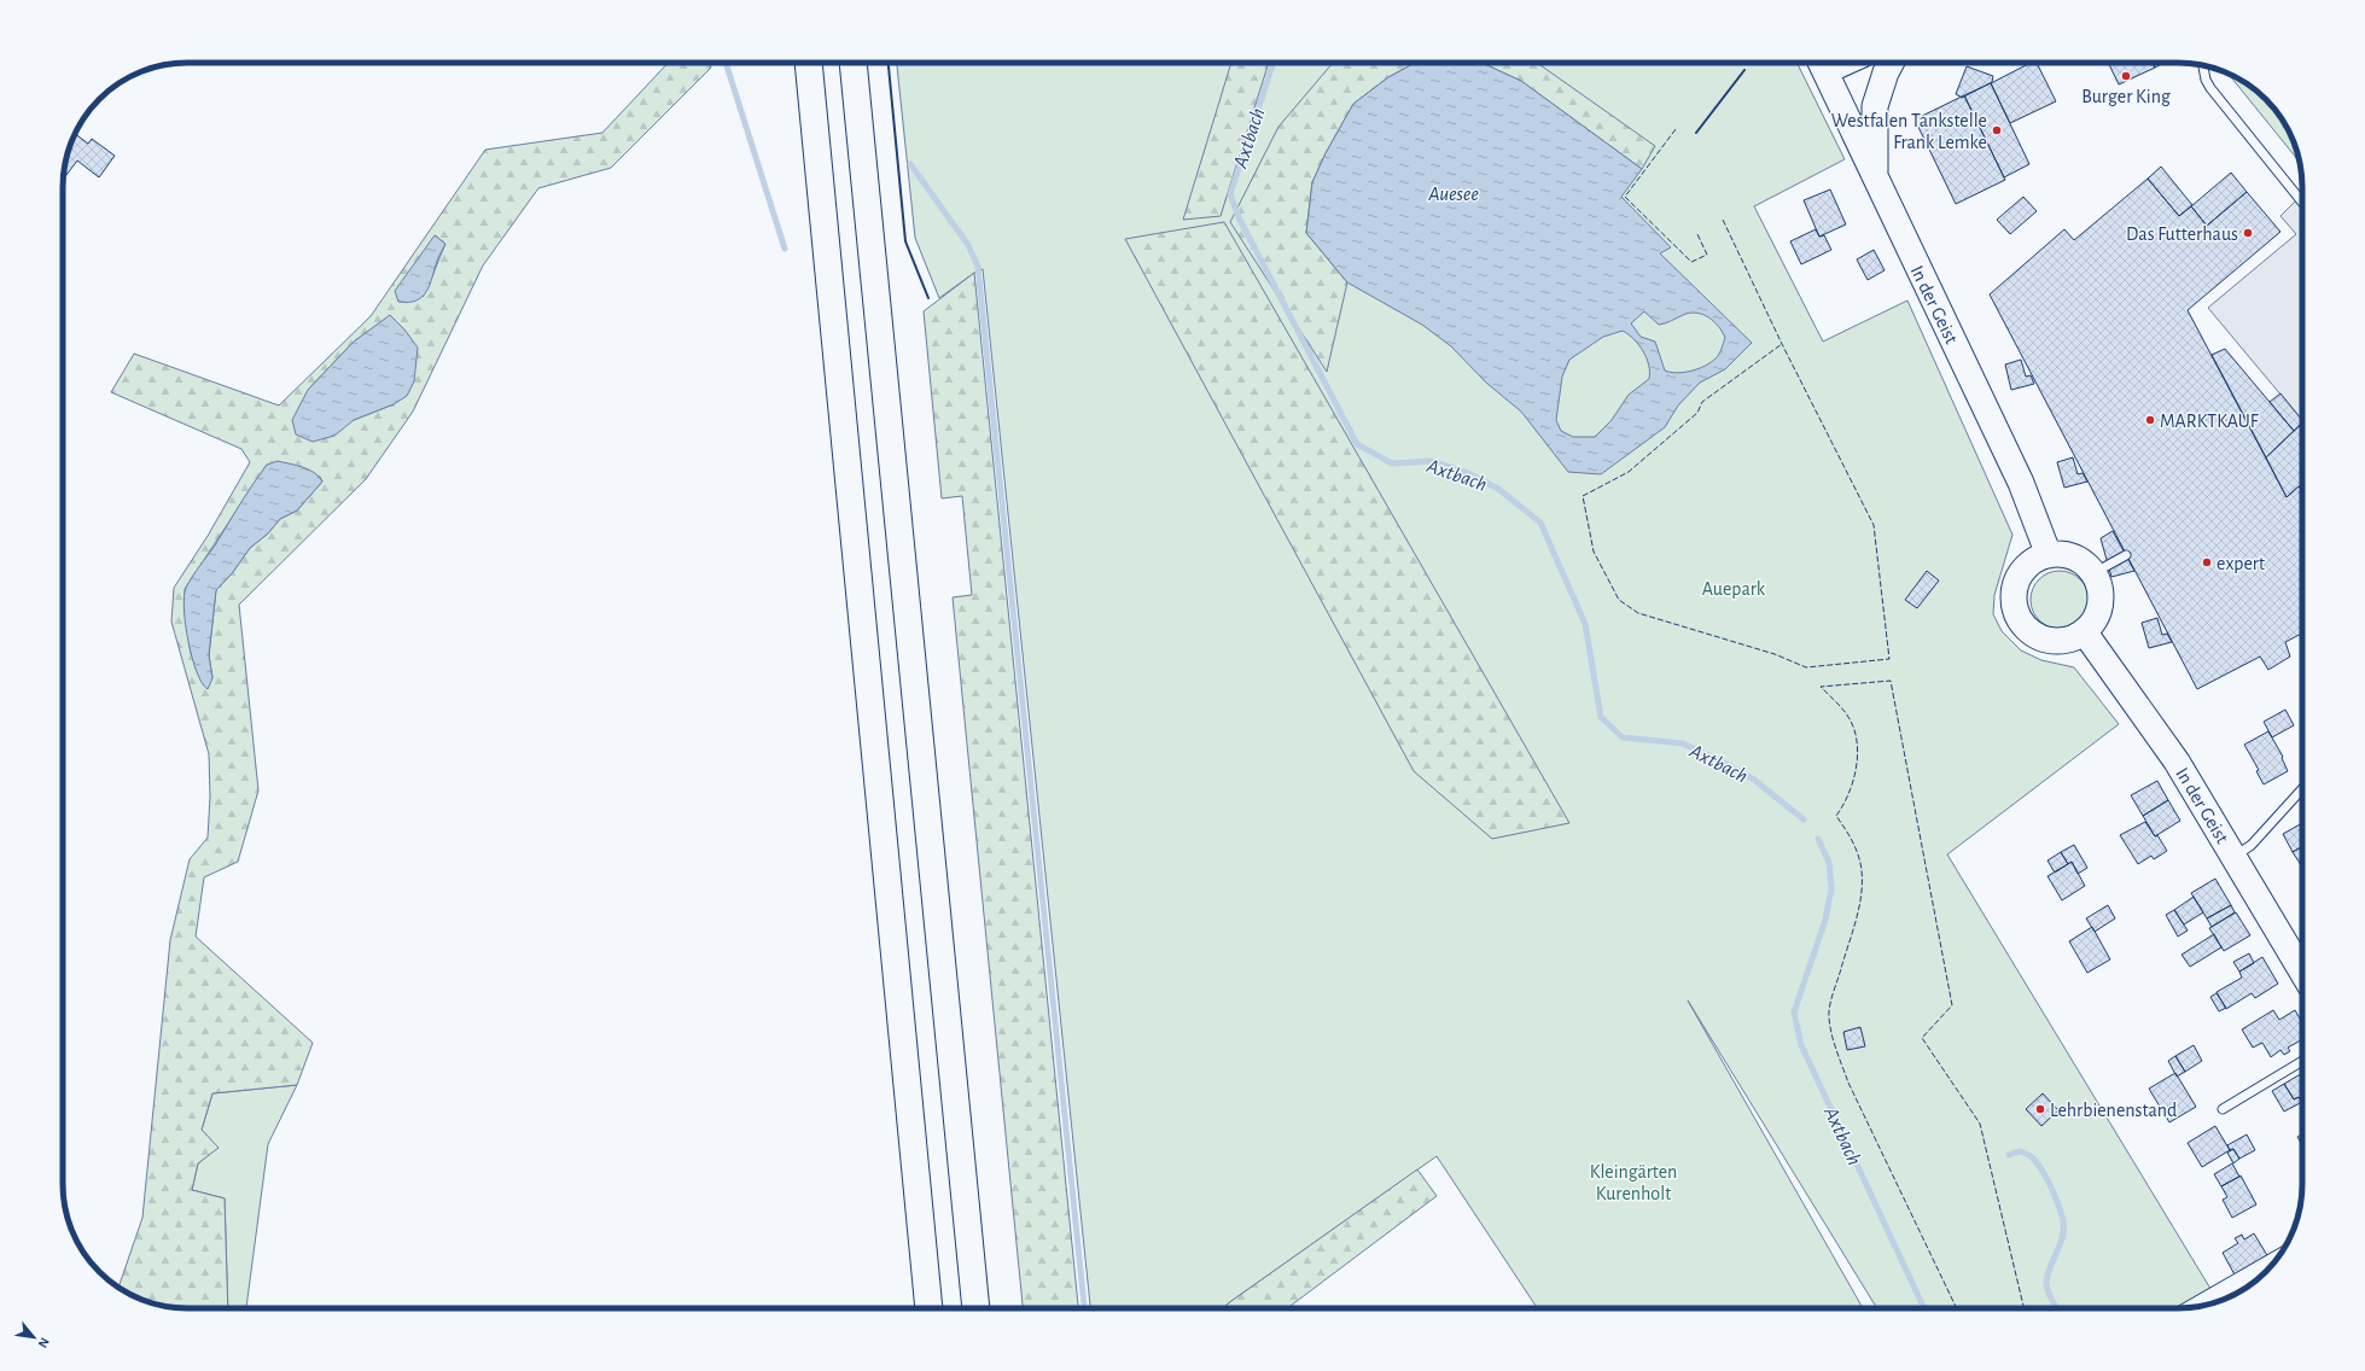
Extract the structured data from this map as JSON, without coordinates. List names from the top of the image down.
{
  "streets": {
    "main road": ["In der Geist"]
  },
  "water": ["Axtbach", "Auesee"],
  "parks": ["Auepark", "Kleingärten Kurenholt"],
  "places": [
    "Burger King",
    "Westfalen Tankstelle Frank Lemke",
    "Das Futterhaus",
    "MARKTKAUF",
    "expert",
    "Lehrbienenstand"
  ],
  "north": "bottom right"
}
